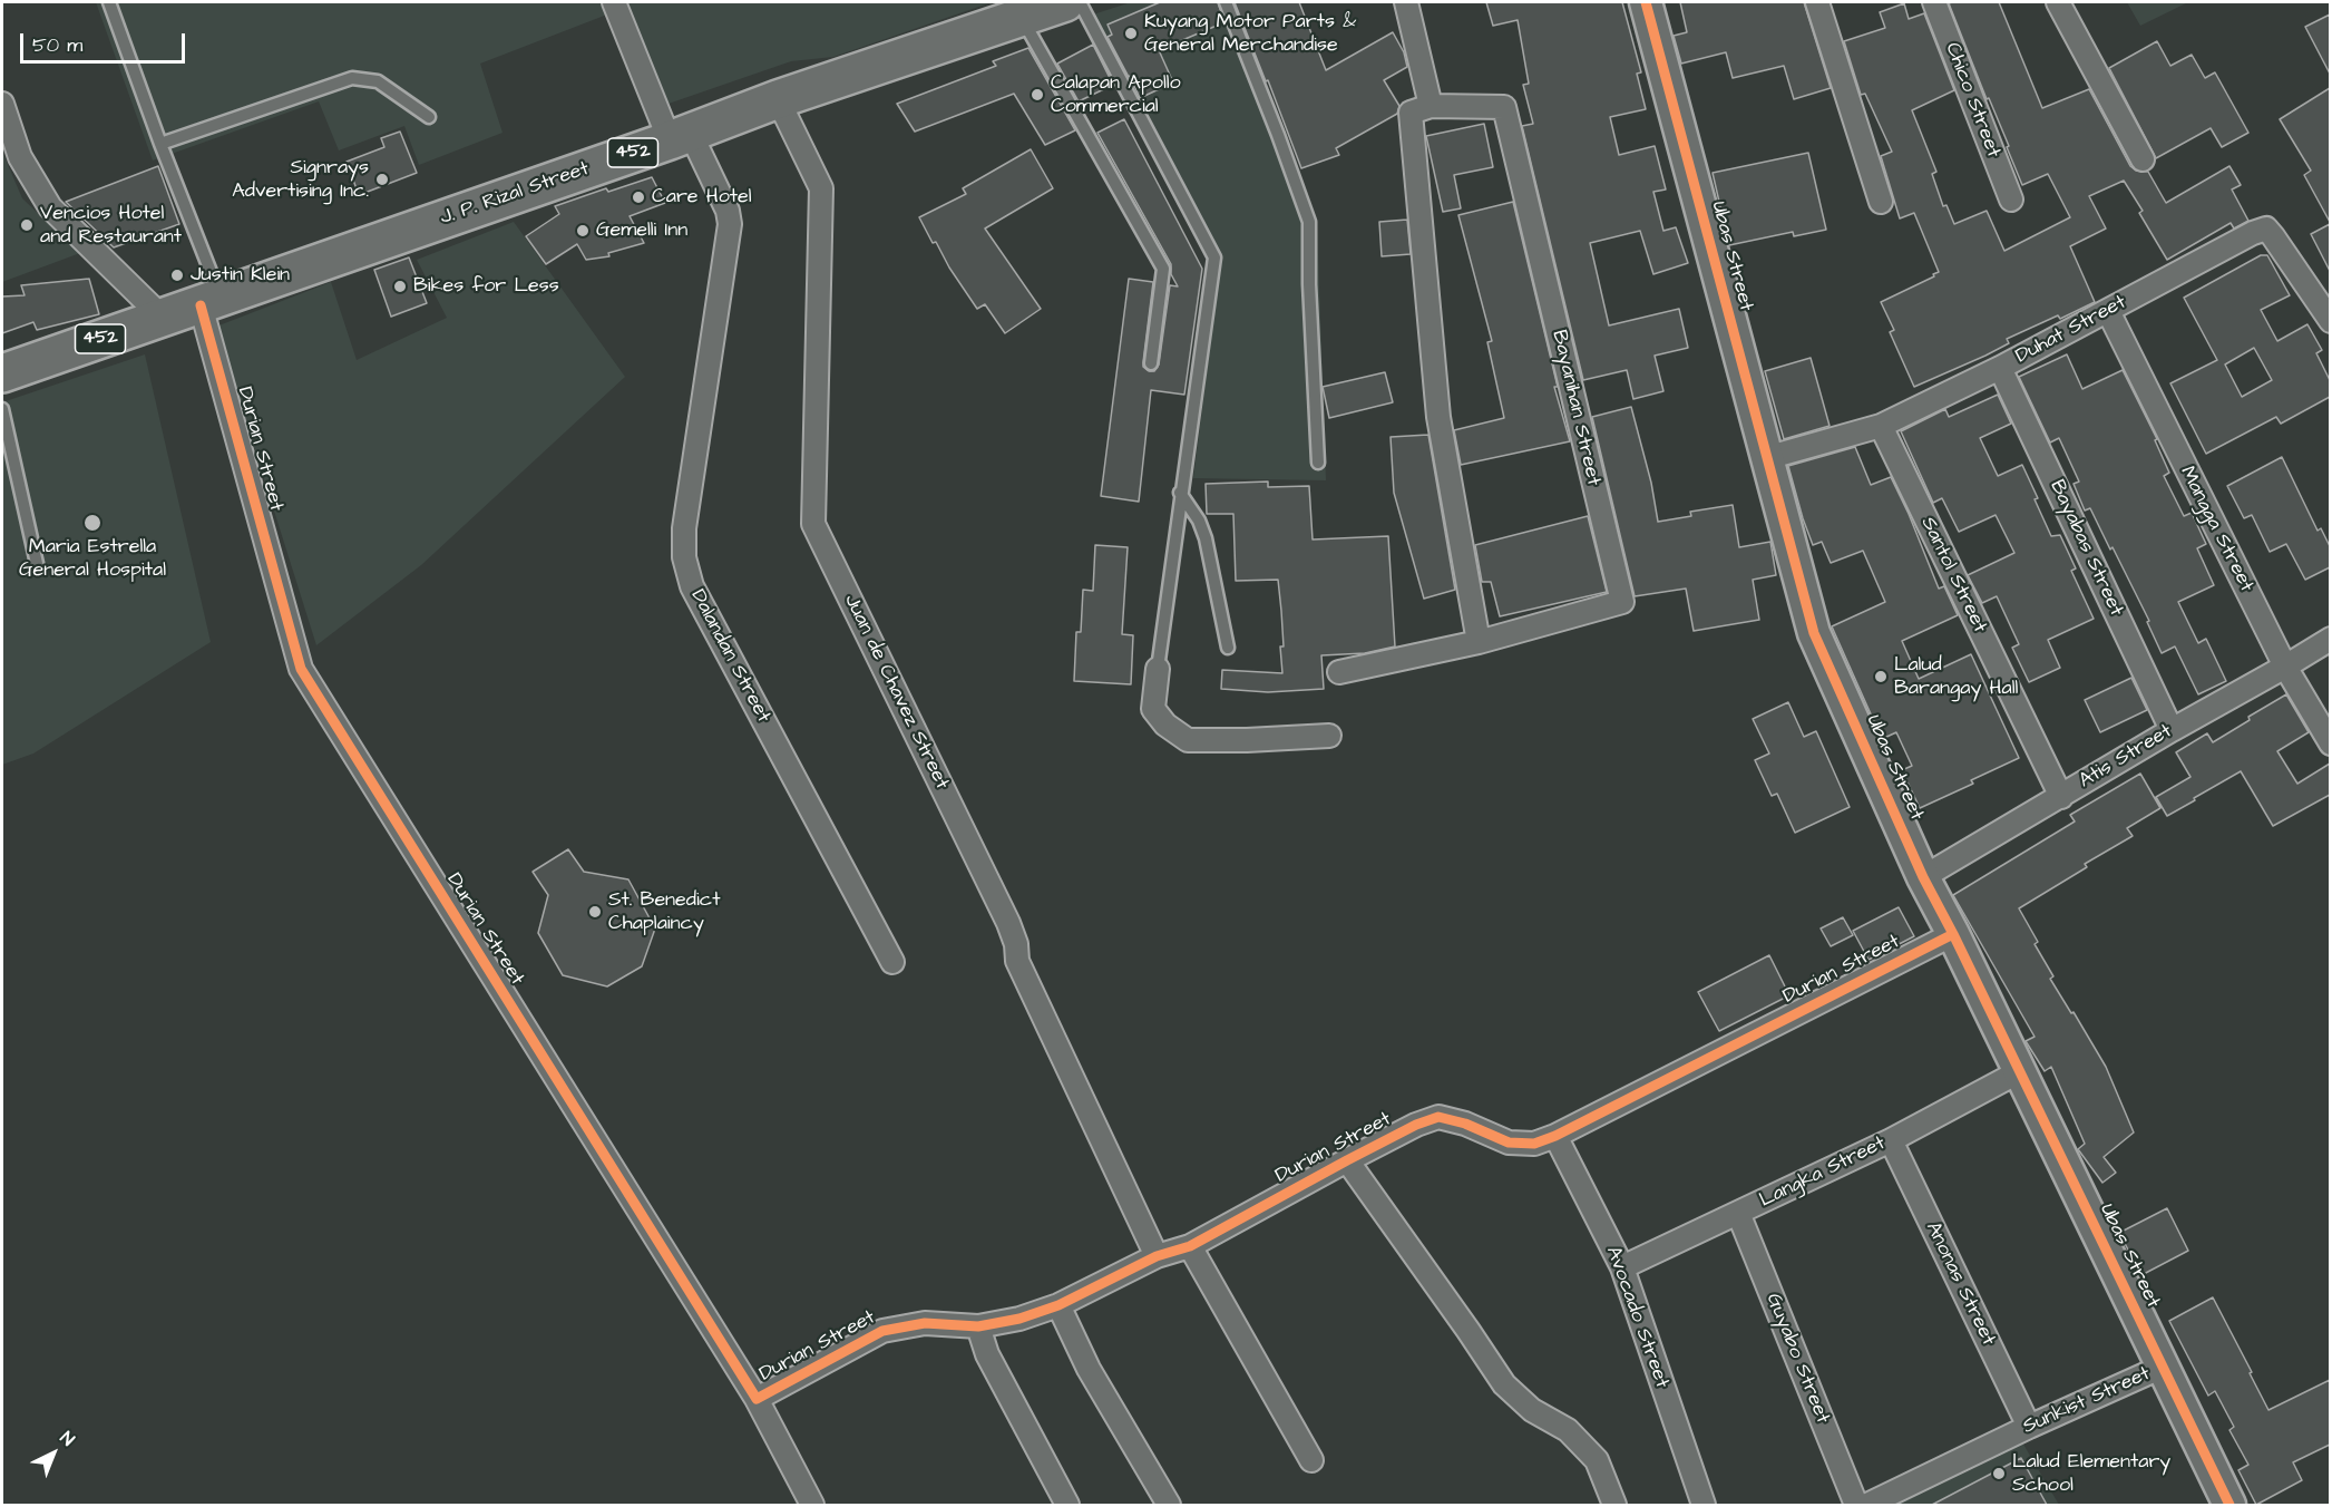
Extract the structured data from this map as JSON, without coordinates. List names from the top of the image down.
{
  "streets": {
    "highway": ["452", "J. P. Rizal Street"],
    "street": [
      "Chico Street",
      "Ubas Street",
      "Duhat Street",
      "Bayanihan Street",
      "Durian Street",
      "Mangga Street",
      "Bayabas Street",
      "Santol Street",
      "Dalandan Street",
      "Juan de Chavez Street",
      "Atis Street",
      "Langka Street",
      "Anonas Street",
      "Avocado Street",
      "Guyabo Street",
      "Sunkist Street"
    ]
  },
  "crossings": [
    ["J. P. Rizal Street", "Durian Street"],
    ["J. P. Rizal Street", "Dalandan Street"],
    ["J. P. Rizal Street", "Juan de Chavez Street"],
    ["Ubas Street", "Duhat Street"],
    ["Ubas Street", "Durian Street"],
    ["Ubas Street", "Atis Street"],
    ["Ubas Street", "Langka Street"],
    ["Ubas Street", "Sunkist Street"],
    ["Duhat Street", "Mangga Street"],
    ["Duhat Street", "Bayabas Street"],
    ["Duhat Street", "Santol Street"],
    ["Durian Street", "Juan de Chavez Street"],
    ["Durian Street", "Avocado Street"],
    ["Mangga Street", "Atis Street"],
    ["Bayabas Street", "Atis Street"],
    ["Santol Street", "Atis Street"],
    ["Langka Street", "Anonas Street"],
    ["Langka Street", "Avocado Street"],
    ["Langka Street", "Guyabo Street"],
    ["Anonas Street", "Sunkist Street"]
  ],
  "places": [
    "Kuyang Motor Parts & General Merchandise",
    "Calapan Apollo Commercial",
    "Signrays Advertising Inc.",
    "Care Hotel",
    "Vencios Hotel and Restaurant",
    "Gemelli Inn",
    "Justin Klein",
    "Bikes for Less",
    "Maria Estrella General Hospital",
    "Lalud Barangay Hall",
    "St. Benedict Chaplaincy",
    "Lalud Elementary School"
  ],
  "scale_bar": "50 m",
  "north": "top right"
}
